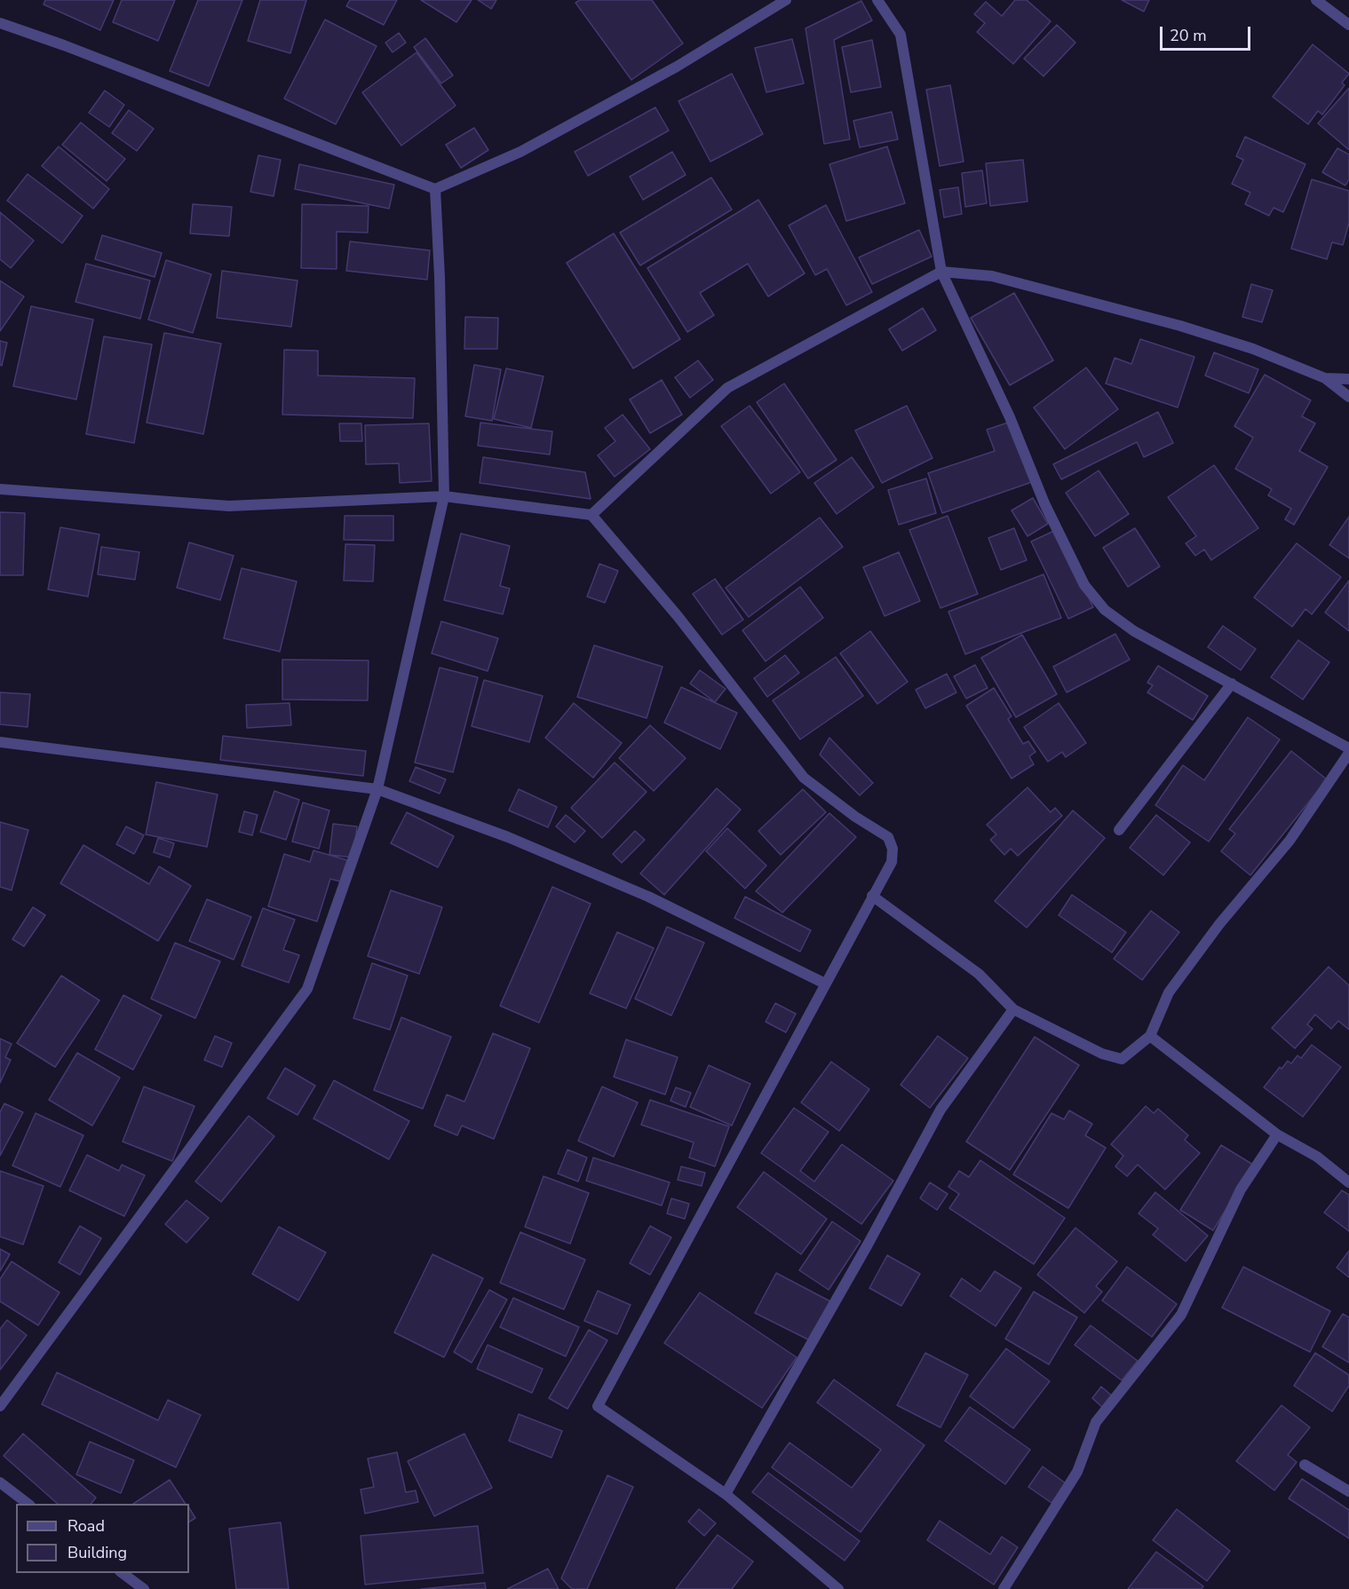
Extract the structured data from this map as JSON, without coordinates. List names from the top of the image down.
{
  "legend": ["Road", "Building"],
  "scale_bar": "20 m"
}
